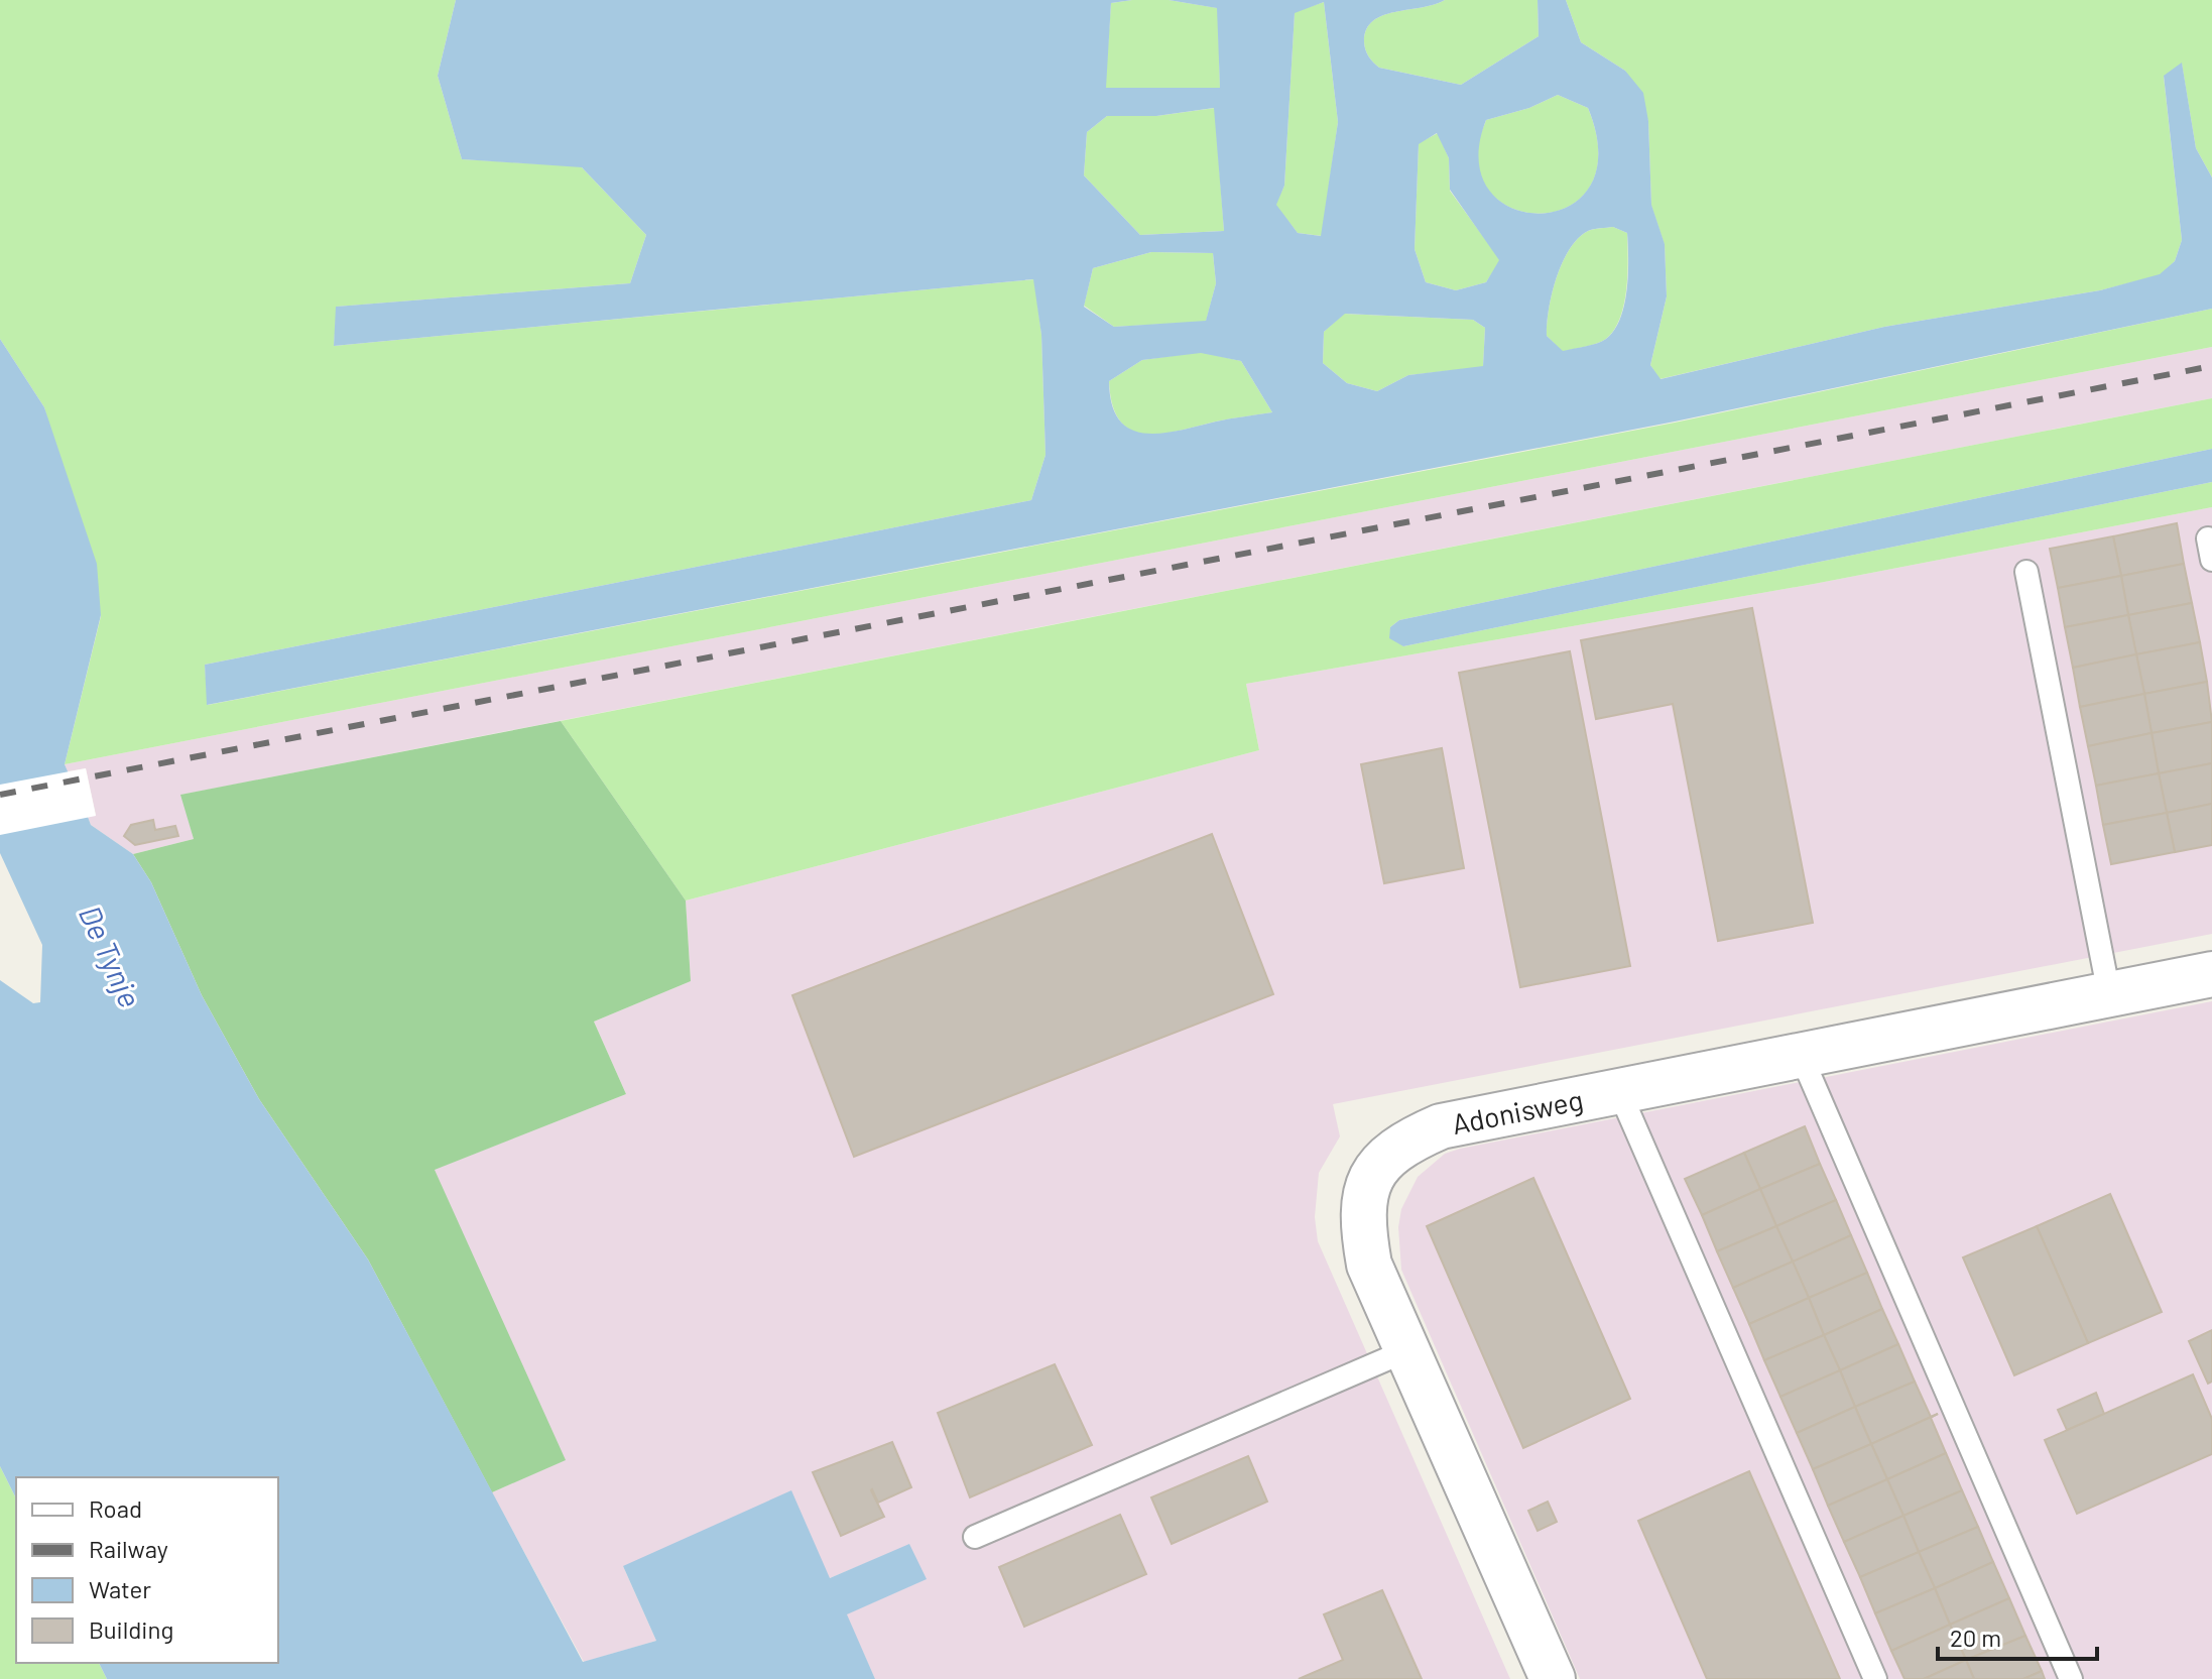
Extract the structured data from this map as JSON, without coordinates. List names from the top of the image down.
{
  "streets": {
    "street": ["Adonisweg"]
  },
  "water": ["De Tynje"],
  "legend": [
    "Road",
    "Railway",
    "Water",
    "Building"
  ],
  "scale_bar": "20 m"
}
